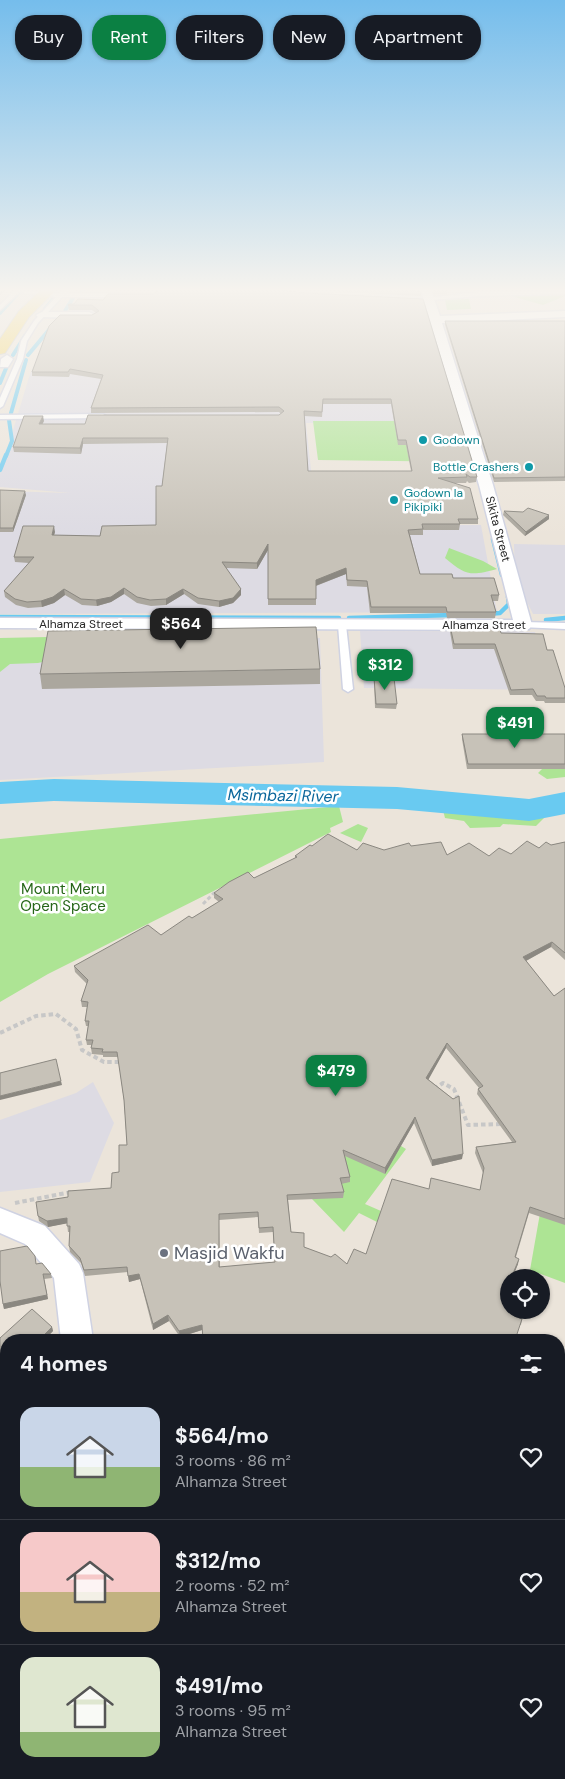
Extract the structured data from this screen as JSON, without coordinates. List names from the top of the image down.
{
  "streets": {
    "street": ["Sikita Street", "Alhamza Street"]
  },
  "crossings": [
    ["Sikita Street", "Alhamza Street"]
  ],
  "water": ["Msimbazi River"],
  "parks": ["Mount Meru Open Space"],
  "places": [
    "Godown",
    "Bottle Crashers",
    "Godown la Pikipiki",
    "Masjid Wakfu"
  ],
  "page": {
    "chip": [
      "Buy",
      "Rent",
      "Filters",
      "New",
      "Apartment"
    ],
    "price": [
      "$564",
      "$312",
      "$491",
      "$479"
    ],
    "heading": "4 homes",
    "list": [
      {
        "name": "$564/mo",
        "note": "3 rooms · 86 m² · Alhamza Street"
      },
      {
        "name": "$312/mo",
        "note": "2 rooms · 52 m² · Alhamza Street"
      },
      {
        "name": "$491/mo",
        "note": "3 rooms · 95 m² · Alhamza Street"
      }
    ]
  }
}
